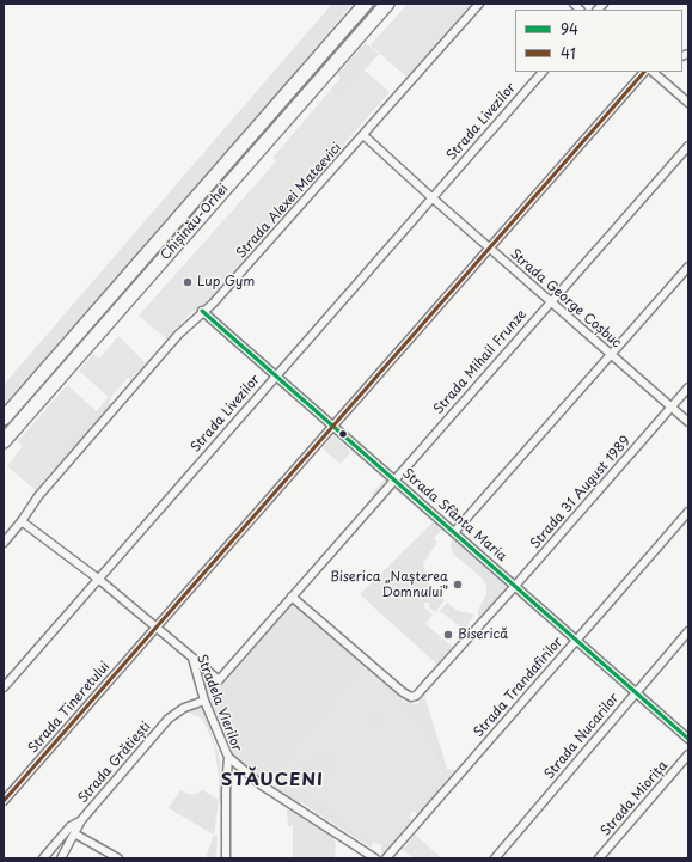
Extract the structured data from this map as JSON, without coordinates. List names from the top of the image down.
{
  "streets": {
    "highway": ["Chișinău-Orhei"],
    "street": [
      "Strada Livezilor",
      "Strada Alexei Mateevici",
      "Strada George Coșbuc",
      "Strada Mihail Frunze",
      "Strada 31 August 1989",
      "Strada Sfânta Maria",
      "Strada Trandafirilor",
      "Stradela Vierilor",
      "Strada Tineretului",
      "Strada Nucarilor",
      "Strada Grătiești",
      "Strada Miorița"
    ]
  },
  "crossings": [
    ["Strada Livezilor", "Strada George Coșbuc"],
    ["Strada Livezilor", "Strada Sfânta Maria"],
    ["Strada Livezilor", "Stradela Vierilor"],
    ["Strada Alexei Mateevici", "Strada George Coșbuc"],
    ["Strada Alexei Mateevici", "Strada Sfânta Maria"],
    ["Strada Alexei Mateevici", "Stradela Vierilor"],
    ["Strada George Coșbuc", "Strada Mihail Frunze"],
    ["Strada George Coșbuc", "Strada 31 August 1989"],
    ["Strada George Coșbuc", "Strada Tineretului"],
    ["Strada Mihail Frunze", "Strada 31 August 1989"],
    ["Strada Mihail Frunze", "Strada Sfânta Maria"],
    ["Strada Mihail Frunze", "Stradela Vierilor"],
    ["Strada 31 August 1989", "Strada Sfânta Maria"],
    ["Strada Sfânta Maria", "Strada Trandafirilor"],
    ["Strada Sfânta Maria", "Strada Tineretului"],
    ["Strada Sfânta Maria", "Strada Nucarilor"],
    ["Stradela Vierilor", "Strada Tineretului"],
    ["Stradela Vierilor", "Strada Grătiești"]
  ],
  "districts": ["STĂUCENI"],
  "places": ["Lup Gym", "Biserica „Nașterea Domnului”", "Biserică"],
  "lines": ["transit line 41", "transit line 94"],
  "legend": ["94", "41"]
}
